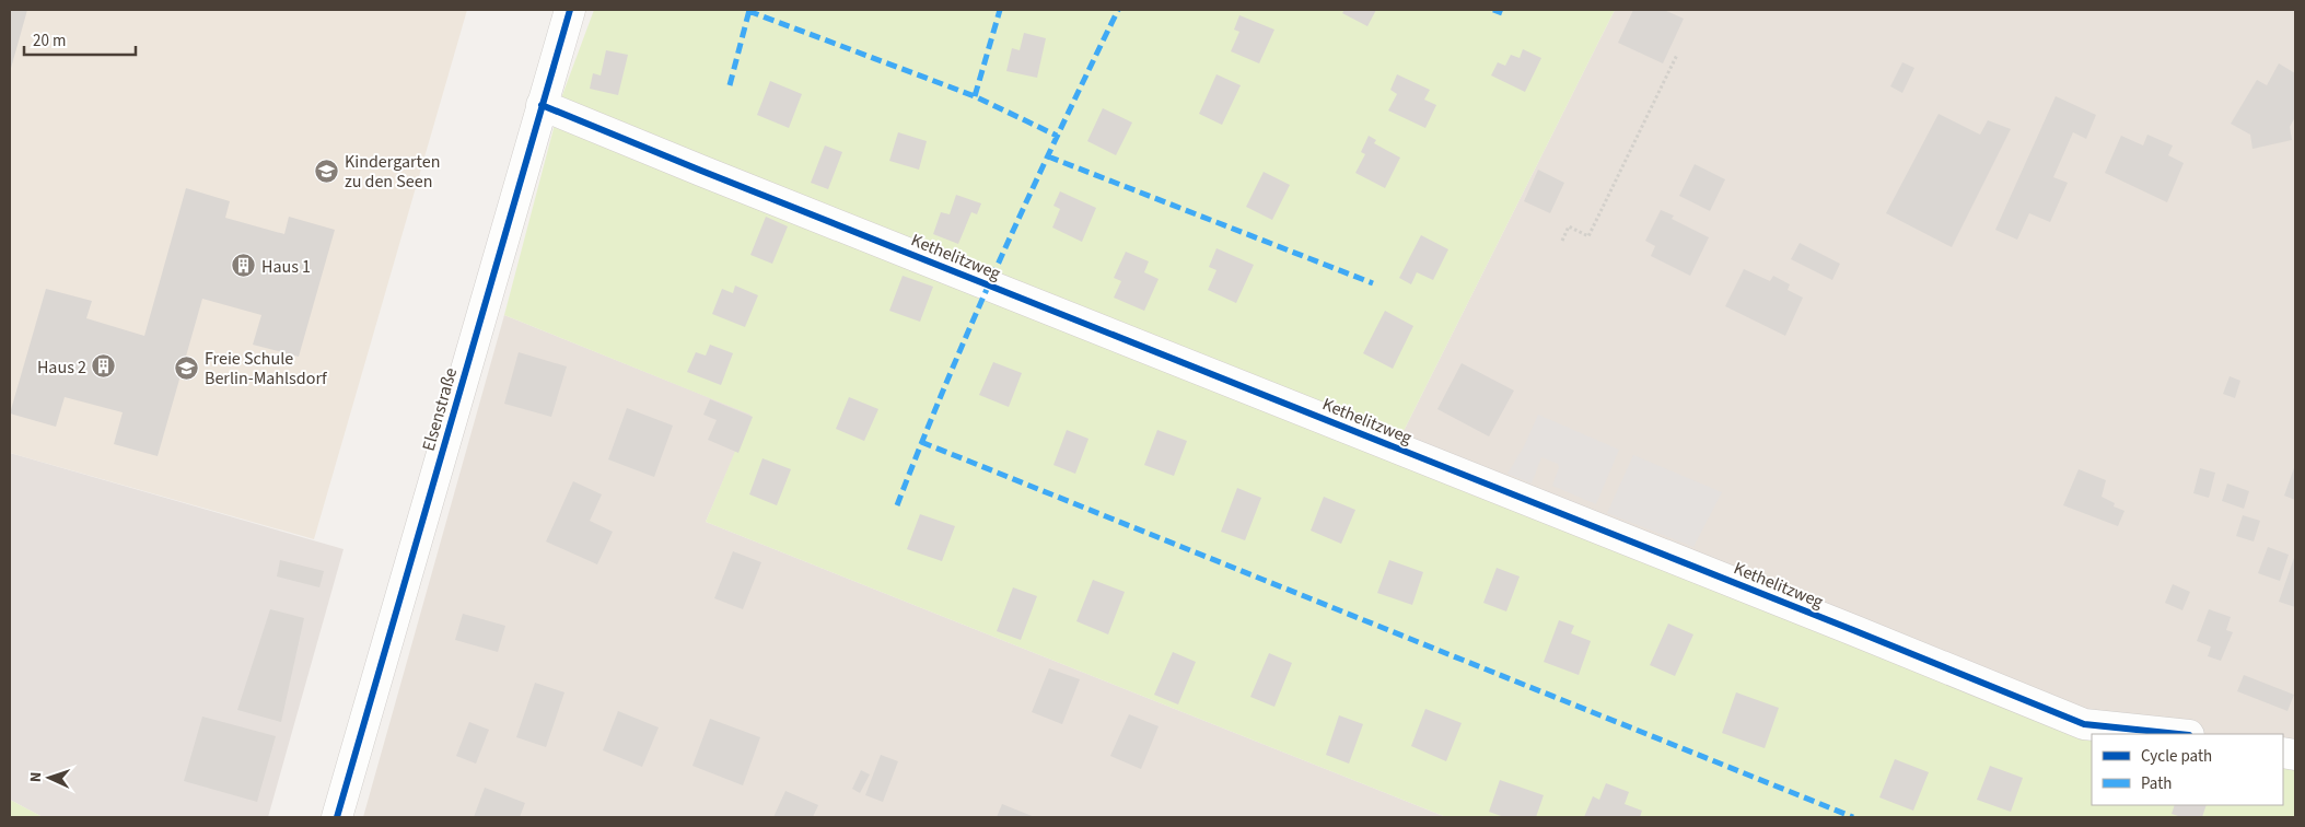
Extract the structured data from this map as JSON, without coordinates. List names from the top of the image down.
{
  "streets": {
    "street": ["Kethelitzweg", "Elsenstraße"]
  },
  "crossings": [
    ["Kethelitzweg", "Elsenstraße"]
  ],
  "places": {
    "school or university": ["Kindergarten zu den Seen", "Freie Schule Berlin-Mahlsdorf"],
    "building": ["Haus 1", "Haus 2"]
  },
  "legend": ["Cycle path", "Path"],
  "scale_bar": "20 m",
  "north": "left"
}
